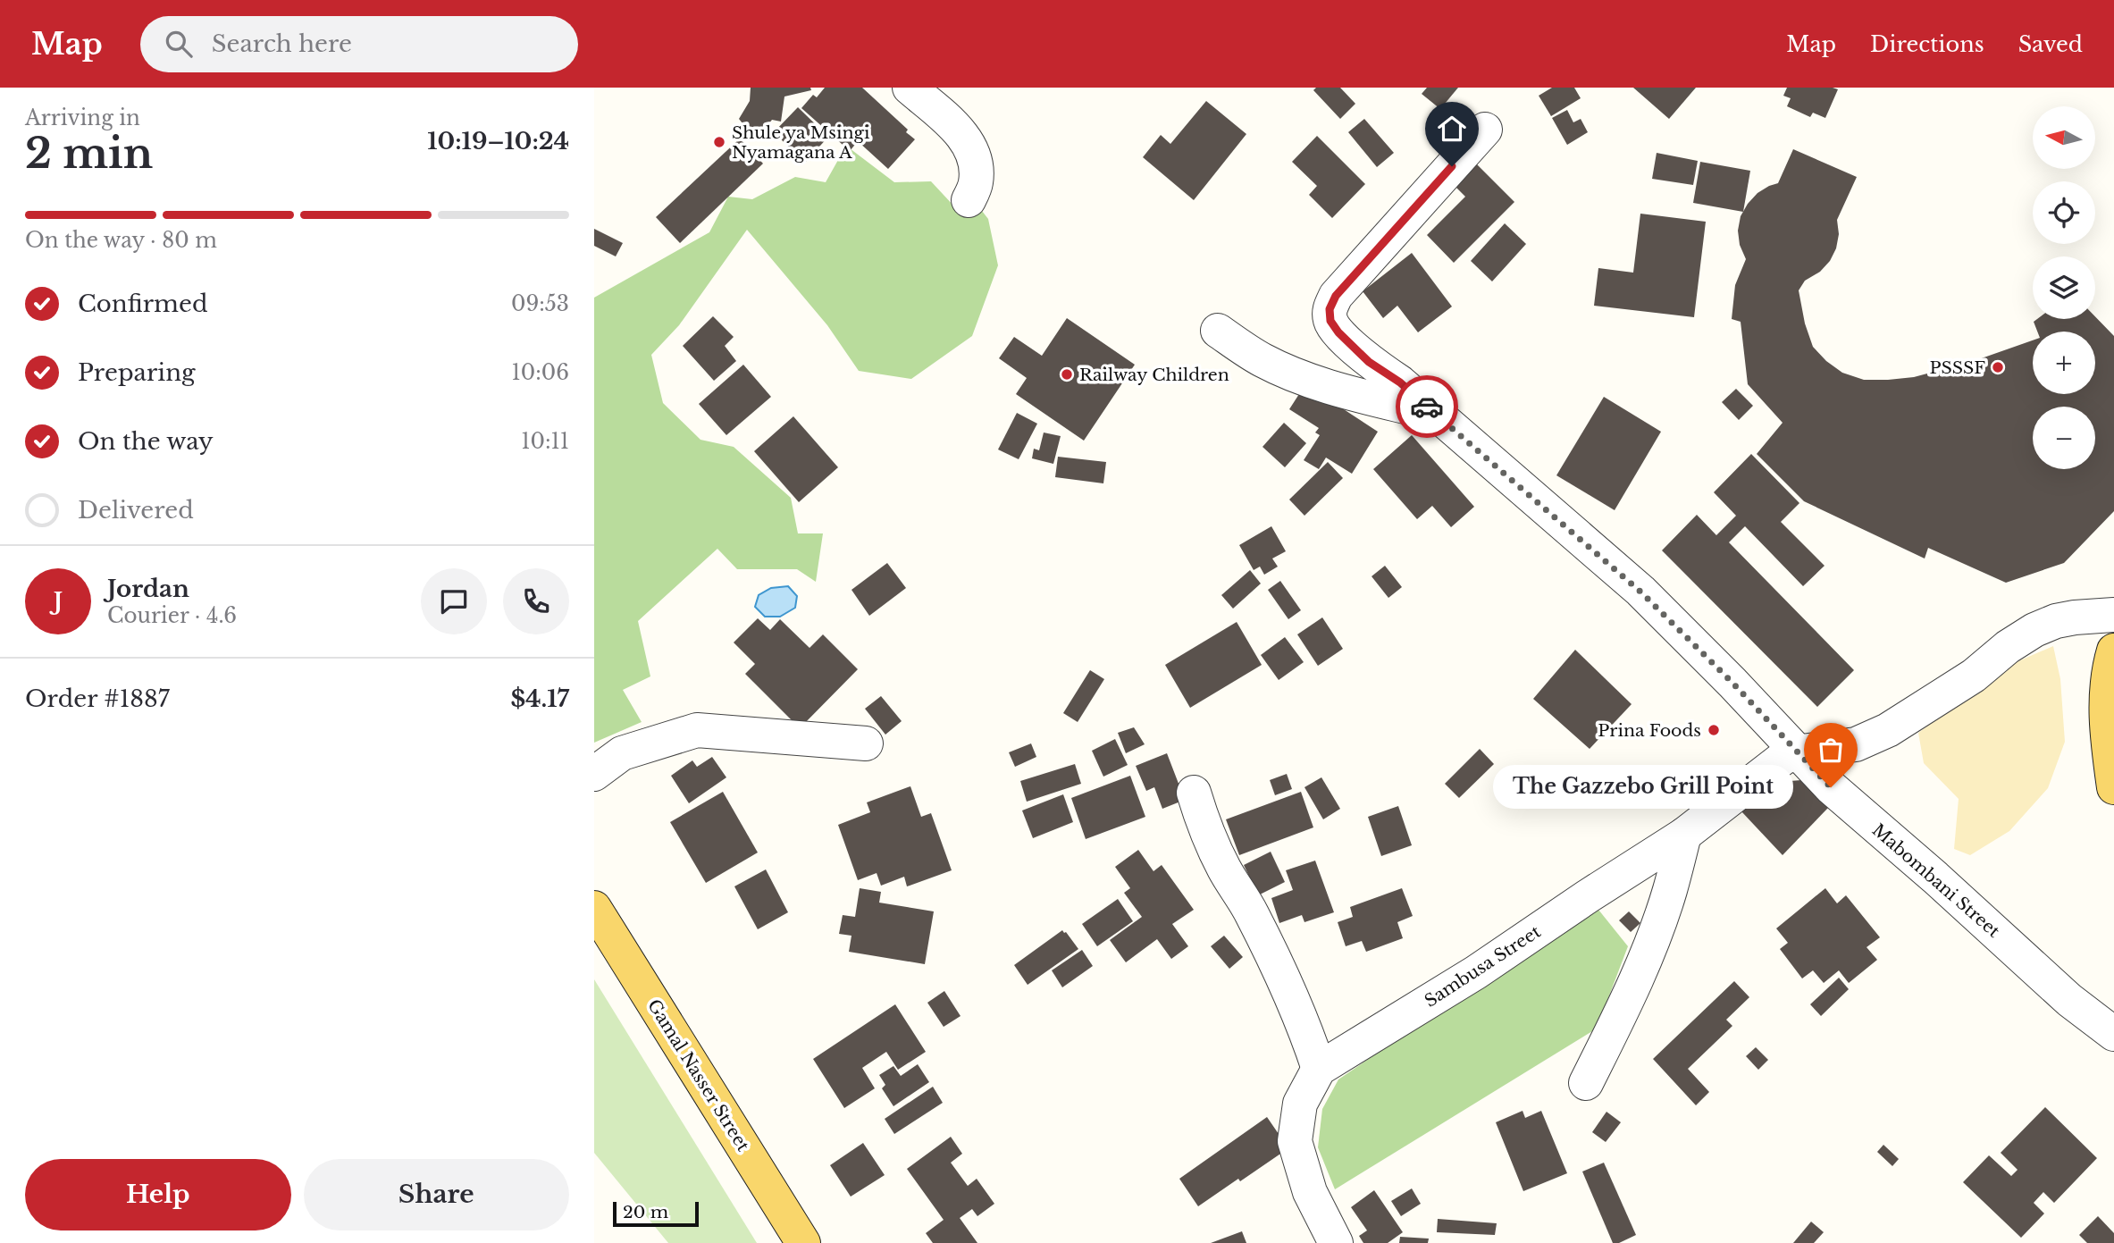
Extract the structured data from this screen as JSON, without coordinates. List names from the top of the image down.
{
  "streets": {
    "main road": ["Gamal Nasser Street"],
    "street": ["Mabombani Street", "Sambusa Street"]
  },
  "crossings": [
    ["Mabombani Street", "Sambusa Street"]
  ],
  "places": [
    "Shule ya Msingi Nyamagana A",
    "PSSSF",
    "Railway Children",
    "Prina Foods",
    "The Gazzebo Grill Point"
  ],
  "scale_bar": "20 m",
  "north": "left",
  "page": {
    "header": "Map",
    "search": "Search here",
    "nav": ["Map", "Directions", "Saved"],
    "heading": ["2 min", "Arriving in", "10:19–10:24"],
    "panel": [
      "Jordan",
      "Courier · 4.6",
      "Order #1887",
      "$4.17"
    ],
    "map_buttons": ["+", "−"],
    "bar": "On the way · 80 m",
    "list": [
      ["Confirmed", "09:53"],
      ["Preparing", "10:06"],
      ["On the way", "10:11"],
      "Delivered"
    ],
    "round": "J",
    "bubble": "The Gazzebo Grill Point",
    "buttons": ["Help", "Share"],
    "scale": "20 m"
  }
}
